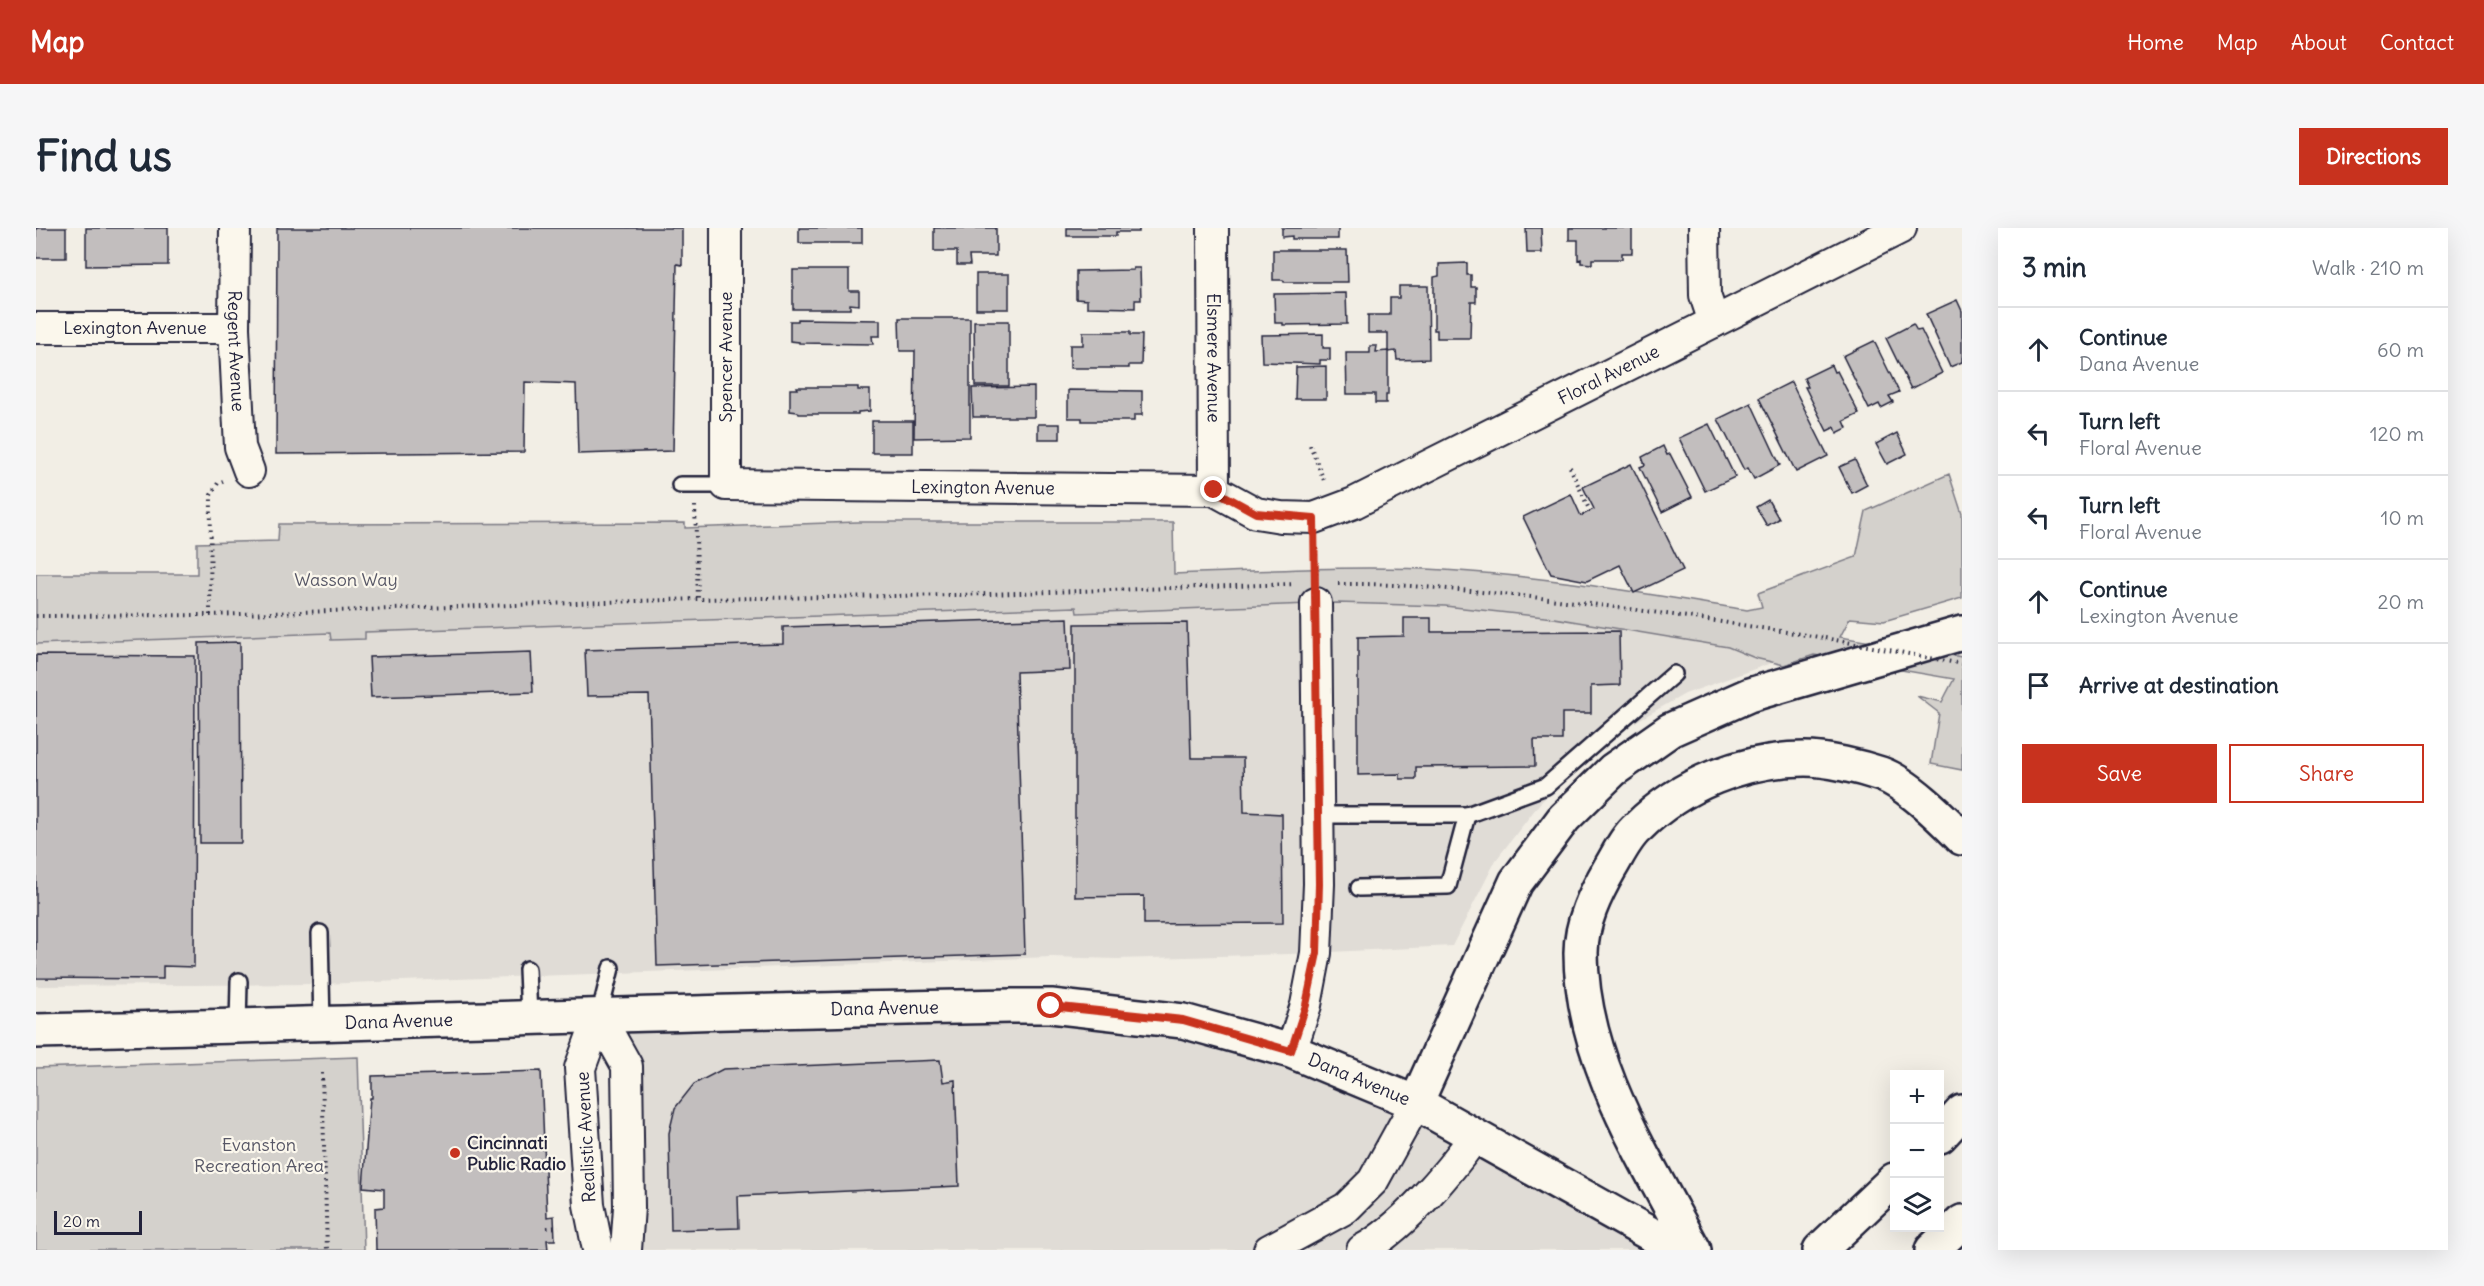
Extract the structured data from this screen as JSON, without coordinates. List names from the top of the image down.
{
  "streets": {
    "main road": ["Dana Avenue"],
    "street": [
      "Lexington Avenue",
      "Regent Avenue",
      "Spencer Avenue",
      "Elsmere Avenue",
      "Floral Avenue",
      "Realistic Avenue"
    ]
  },
  "crossings": [
    ["Lexington Avenue", "Regent Avenue"],
    ["Lexington Avenue", "Spencer Avenue"],
    ["Lexington Avenue", "Elsmere Avenue"],
    ["Lexington Avenue", "Floral Avenue"],
    ["Dana Avenue", "Realistic Avenue"]
  ],
  "parks": ["Wasson Way", "Evanston Recreation Area"],
  "places": ["Cincinnati Public Radio"],
  "scale_bar": "20 m",
  "page": {
    "header": "Map",
    "nav": [
      "Home",
      "Map",
      "About",
      "Contact"
    ],
    "buttons": [
      "Directions",
      ["Save", "Share"]
    ],
    "title": "Find us",
    "heading": ["3 min", "Walk · 210 m"],
    "list": [
      ["Continue", "Dana Avenue", "60 m"],
      ["Turn left", "Floral Avenue", "120 m"],
      ["Turn left", "Floral Avenue", "10 m"],
      ["Continue", "Lexington Avenue", "20 m"],
      "Arrive at destination"
    ],
    "map_buttons": ["+", "−"],
    "scale": "20 m"
  }
}
